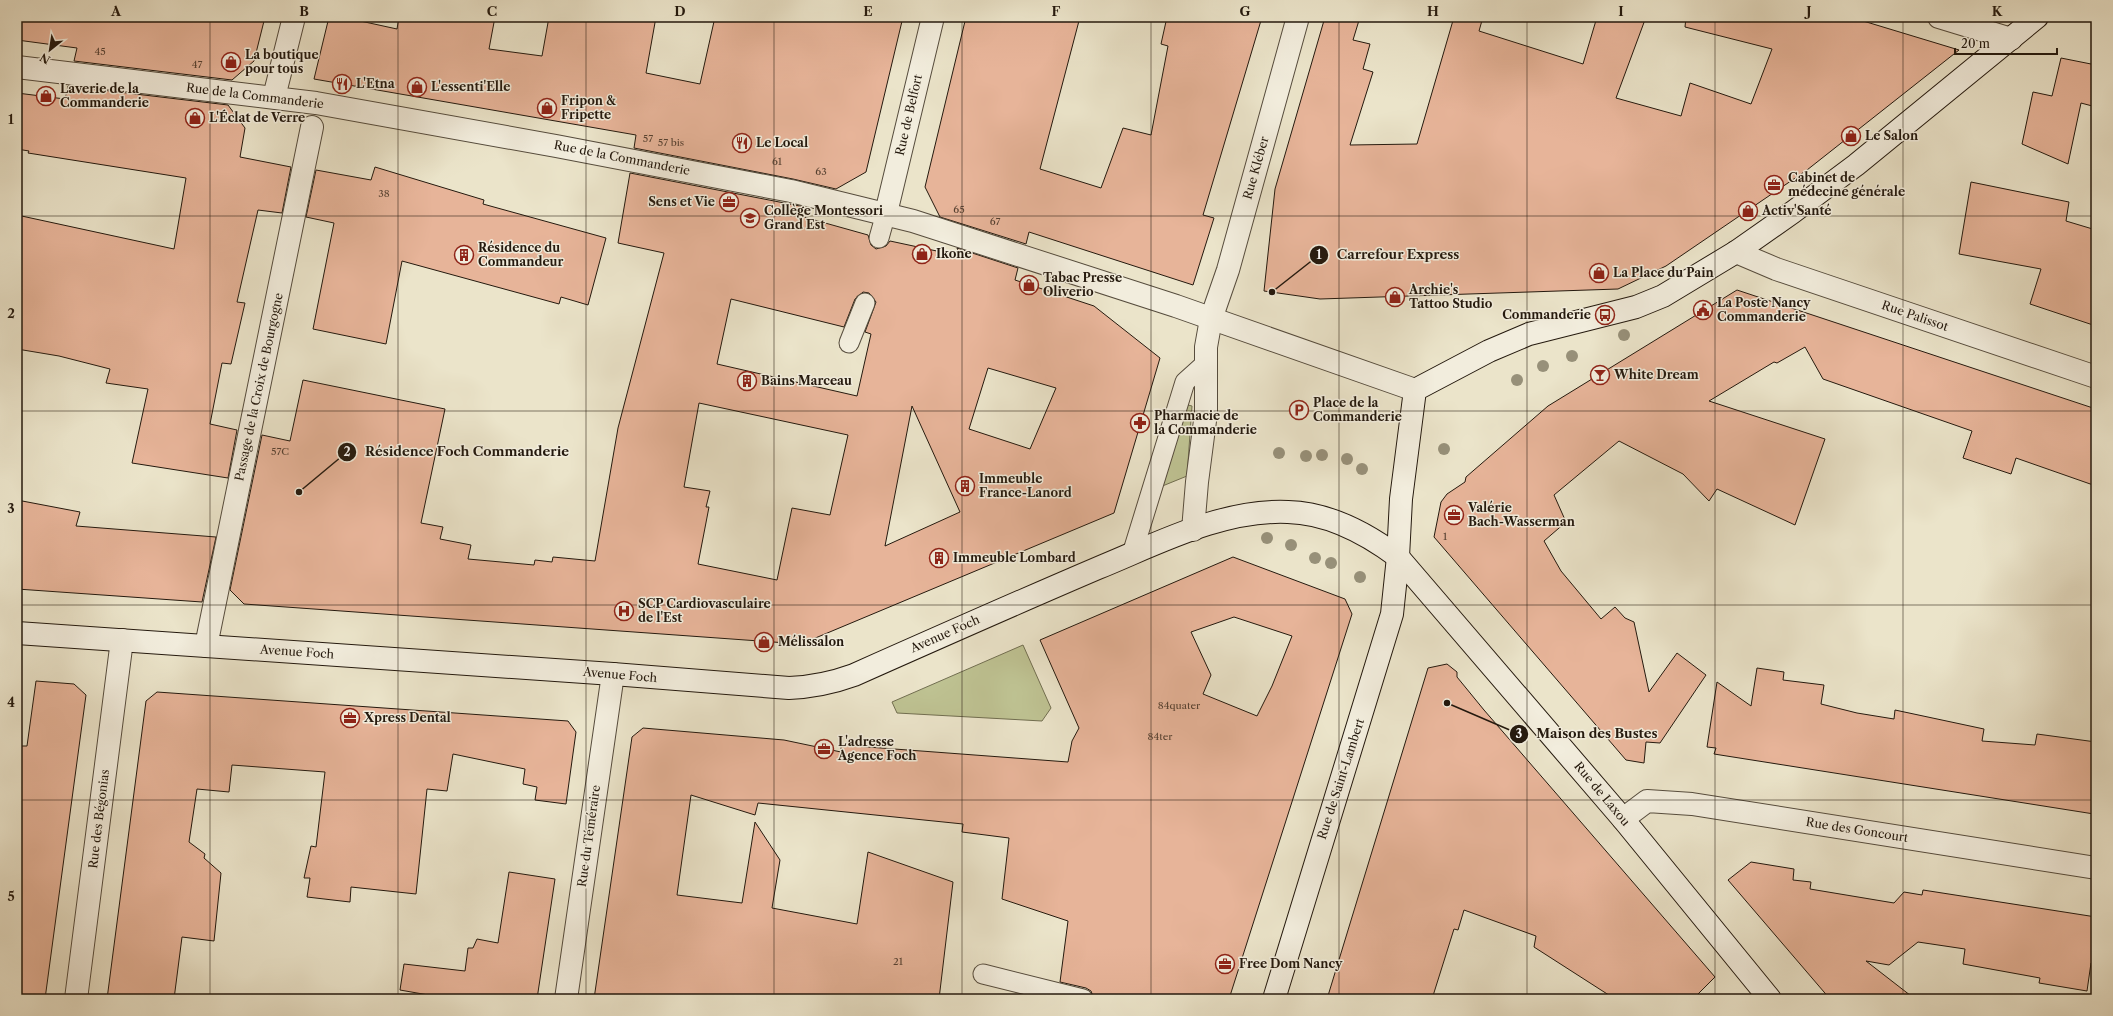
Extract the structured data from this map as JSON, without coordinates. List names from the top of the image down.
{
  "streets": {
    "street": [
      "Rue de la Commanderie",
      "Rue de Belfort",
      "Rue Kléber",
      "Rue Palissot",
      "Passage de la Croix de Bourgogne",
      "Avenue Foch",
      "Rue de Saint-Lambert",
      "Rue de Laxou",
      "Rue des Bégonias",
      "Rue des Goncourt",
      "Rue du Téméraire"
    ]
  },
  "crossings": [
    ["Rue de la Commanderie", "Rue de Belfort"],
    ["Rue de la Commanderie", "Rue Kléber"],
    ["Passage de la Croix de Bourgogne", "Avenue Foch"],
    ["Avenue Foch", "Rue des Bégonias"],
    ["Avenue Foch", "Rue du Téméraire"],
    ["Rue de Saint-Lambert", "Rue de Laxou"],
    ["Rue de Laxou", "Rue des Goncourt"]
  ],
  "places": {
    "shop": [
      "La boutique pour tous",
      "L'essenti'Elle",
      "Laverie de la Commanderie",
      "Fripon & Fripette",
      "L'Éclat de Verre",
      "Le Salon",
      "Activ'Santé",
      "Ikone",
      "La Place du Pain",
      "Tabac Presse Oliverio",
      "Archie's Tattoo Studio",
      "Mélissalon"
    ],
    "restaurant": ["L'Etna", "Le Local"],
    "office": [
      "Cabinet de médecine générale",
      "Sens et Vie",
      "Valérie Bach-Wasserman",
      "Xpress Dental",
      "L'adresse Agence Foch",
      "Free Dom Nancy"
    ],
    "school or university": ["Collège Montessori Grand Est"],
    "building": [
      "Résidence du Commandeur",
      "Bains Marceau",
      "Immeuble France-Lanord",
      "Immeuble Lombard"
    ],
    "other": ["Carrefour Express", "Résidence Foch Commanderie", "Maison des Bustes"],
    "public building": ["La Poste Nancy Commanderie"],
    "bus stop": ["Commanderie"],
    "bar": ["White Dream"],
    "parking": ["Place de la Commanderie"],
    "pharmacy": ["Pharmacie de la Commanderie"],
    "hospital": ["SCP Cardiovasculaire de l'Est"]
  },
  "house_numbers": [
    "45",
    "47",
    "57",
    "57 bis",
    "61",
    "63",
    "38",
    "65",
    "67",
    "57C",
    "1",
    "84quater",
    "84ter",
    "21"
  ],
  "scale_bar": "20 m",
  "north": "bottom left",
  "grid": {
    "columns": [
      "A",
      "B",
      "C",
      "D",
      "E",
      "F",
      "G",
      "H",
      "I",
      "J",
      "K"
    ],
    "rows": [
      "1",
      "2",
      "3",
      "4",
      "5"
    ]
  }
}
